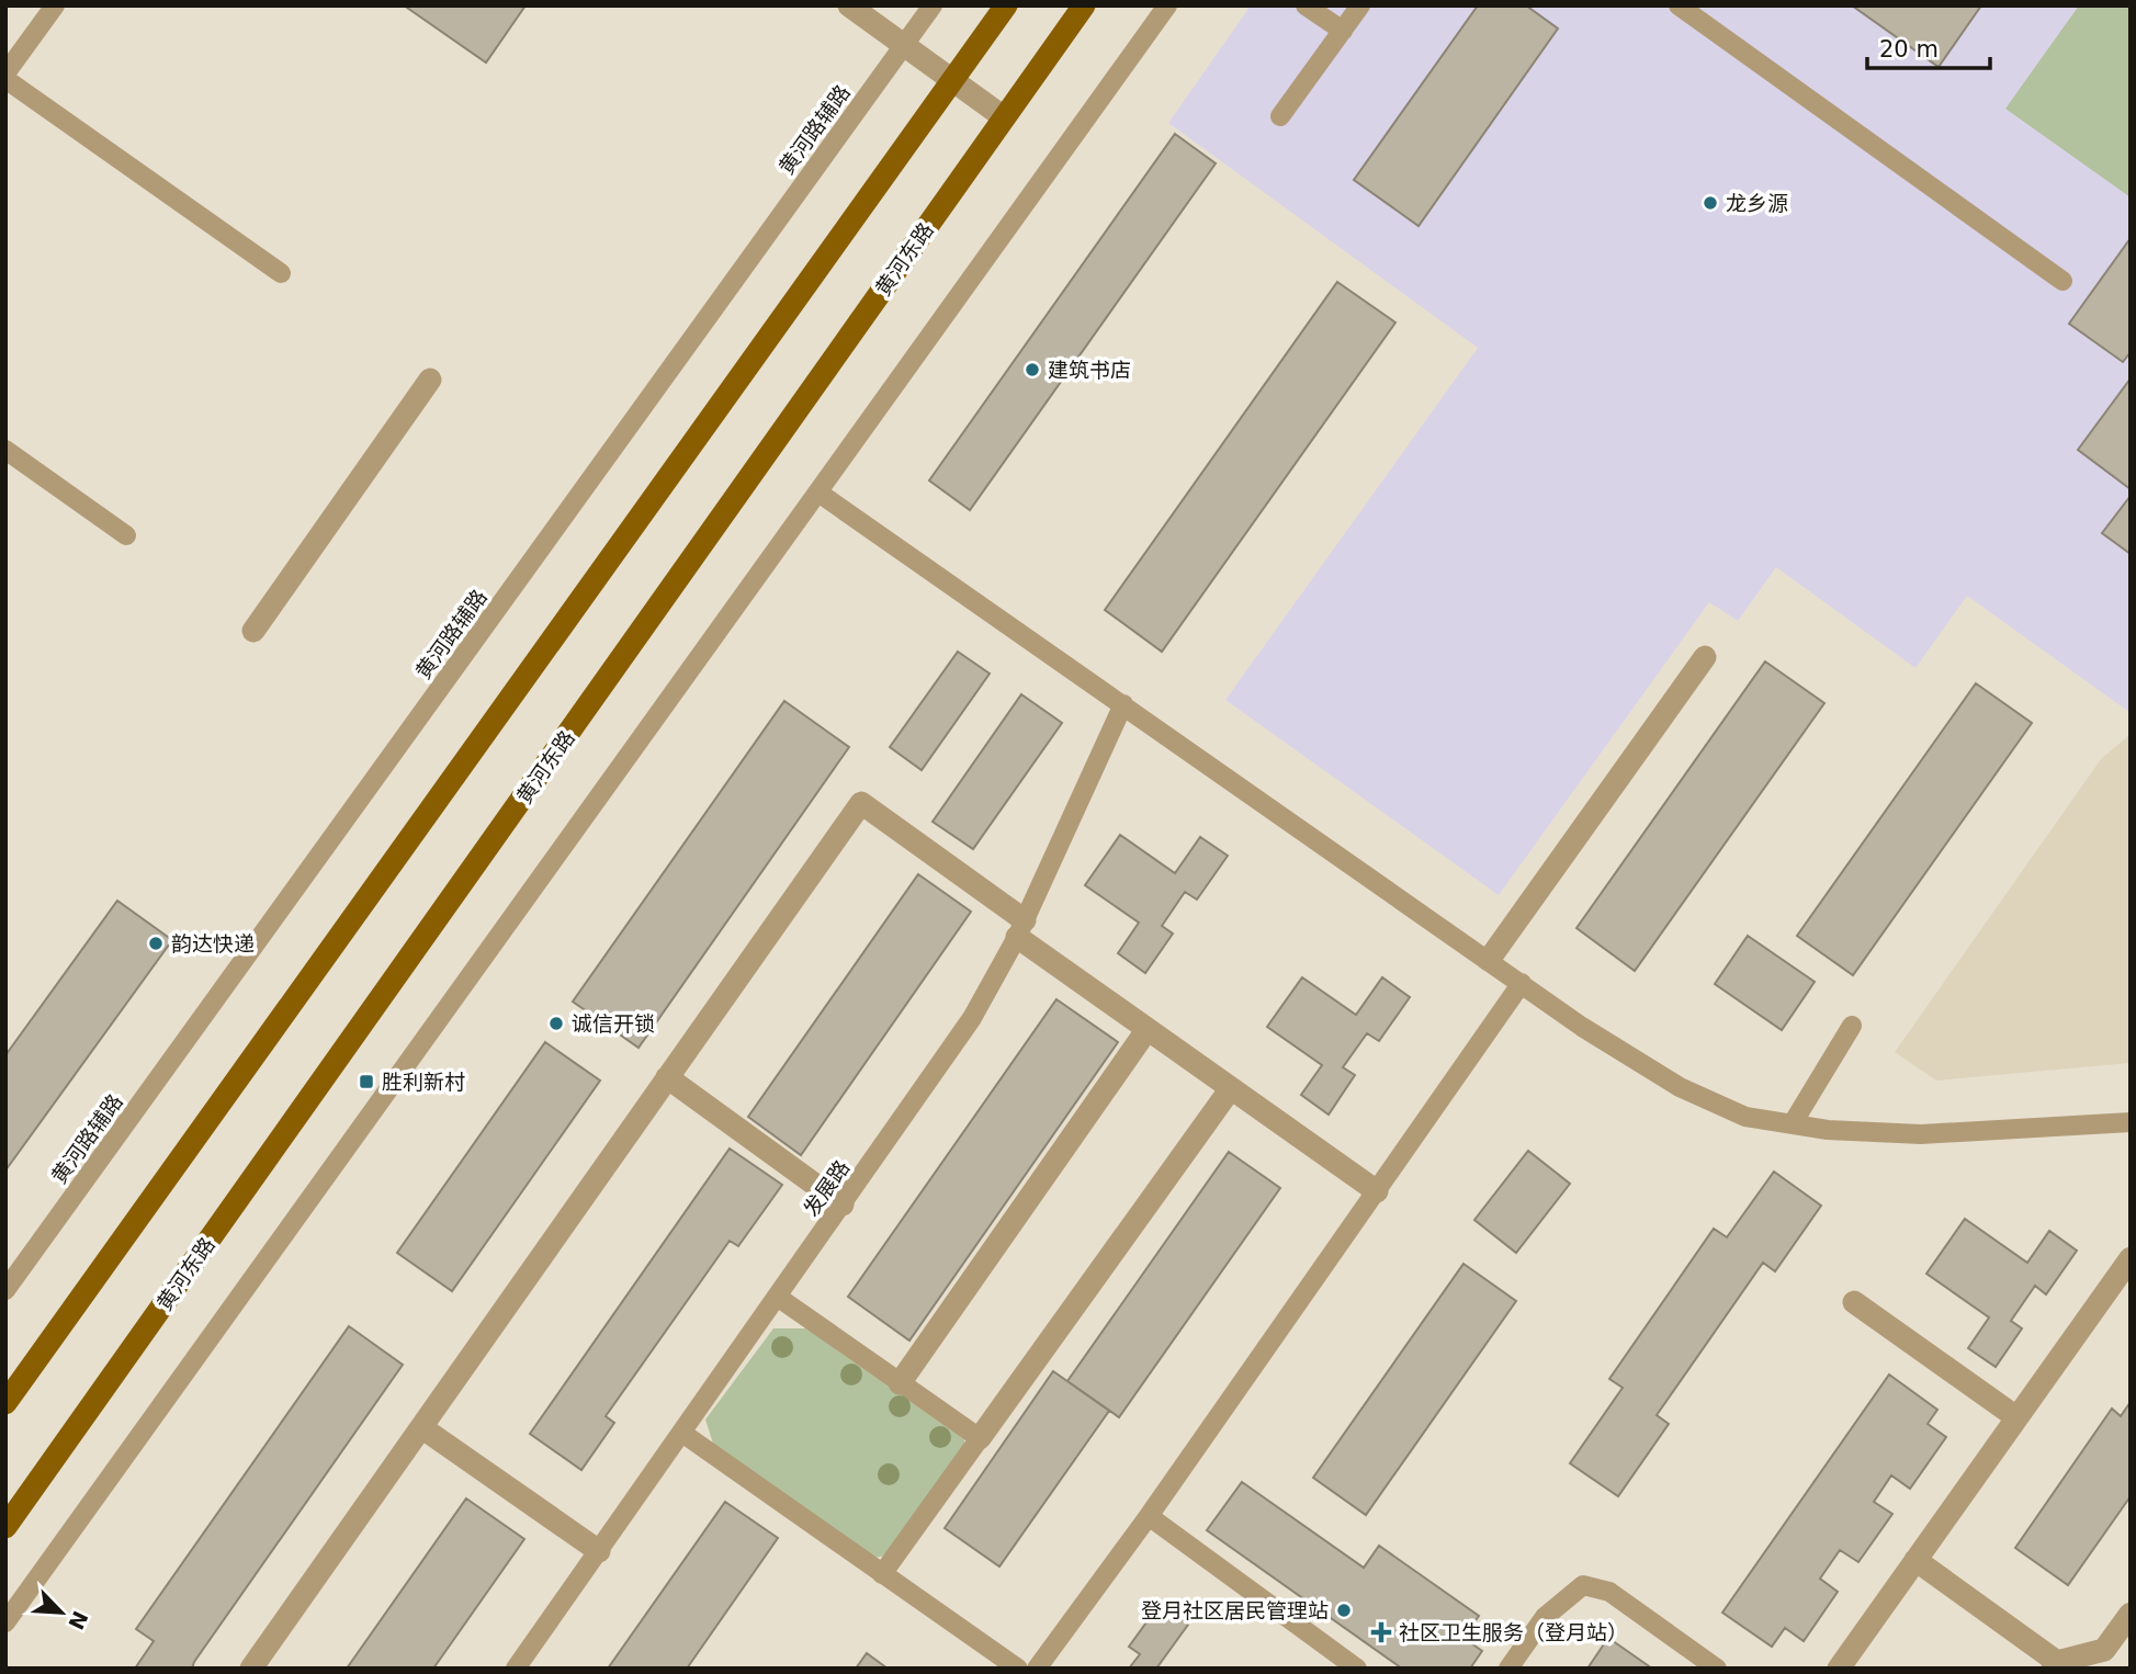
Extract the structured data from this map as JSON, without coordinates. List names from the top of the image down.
{
  "streets": {
    "main road": ["黄河东路"],
    "lane": ["黄河路辅路", "发展路"]
  },
  "places": {
    "other": [
      "龙乡源",
      "建筑书店",
      "韵达快递",
      "诚信开锁",
      "登月社区居民管理站"
    ],
    "transit": ["胜利新村"],
    "health": ["社区卫生服务（登月站）"]
  },
  "scale_bar": "20 m",
  "north": "bottom right"
}
